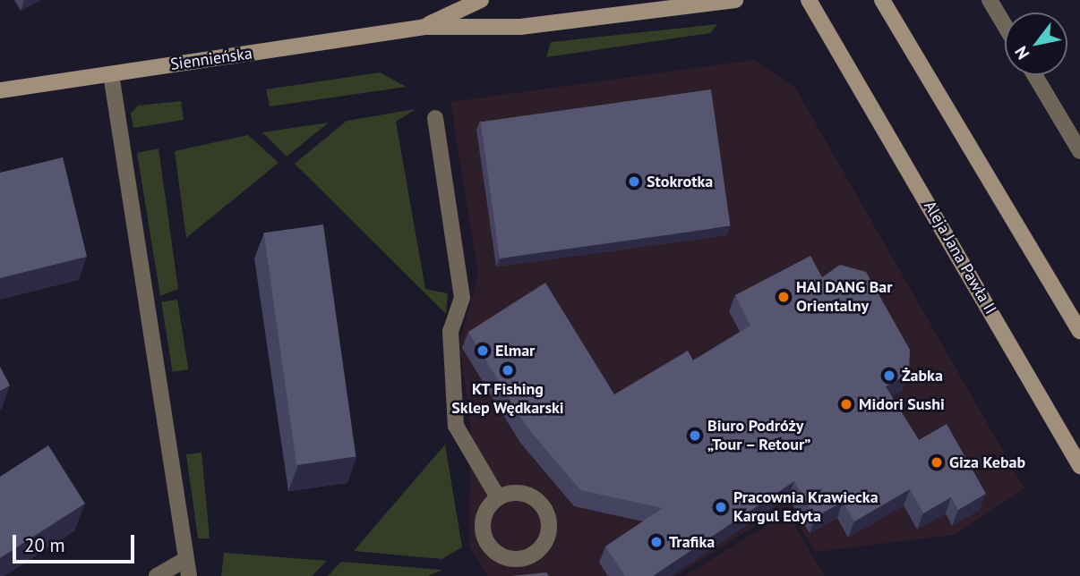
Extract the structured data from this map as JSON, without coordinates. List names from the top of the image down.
{
  "streets": {
    "main road": ["Siennieńska", "Aleja Jana Pawła II"]
  },
  "places": [
    "Stokrotka",
    "HAI DANG Bar Orientalny",
    "Elmar",
    "KT Fishing Sklep Wędkarski",
    "Żabka",
    "Midori Sushi",
    "Biuro Podróży „Tour – Retour”",
    "Giza Kebab",
    "Pracownia Krawiecka Kargul Edyta",
    "Trafika"
  ],
  "scale_bar": "20 m",
  "north": "bottom left"
}
